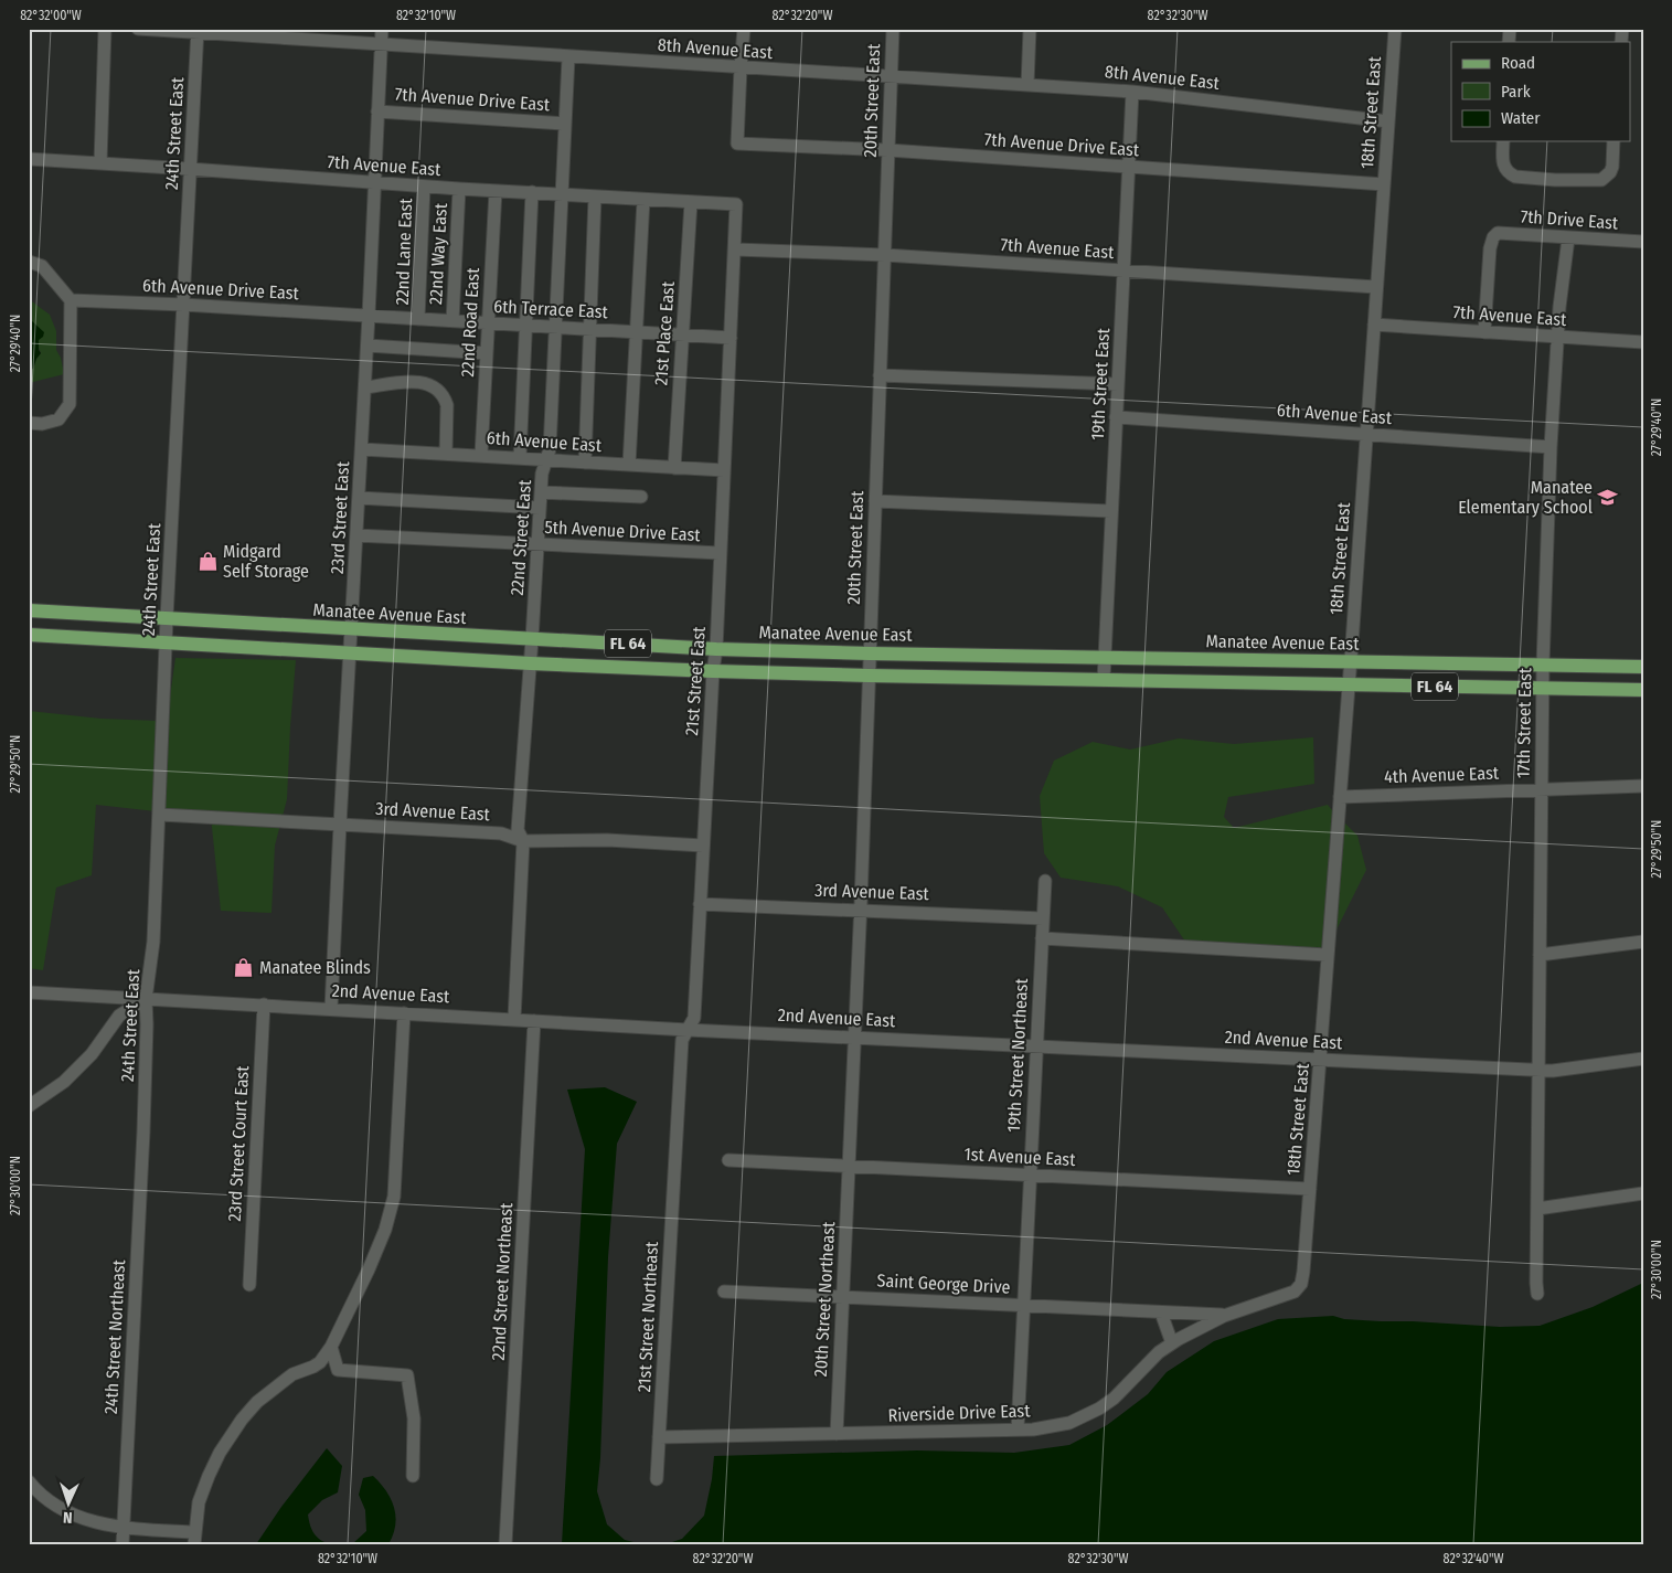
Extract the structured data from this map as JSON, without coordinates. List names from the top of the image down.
{
  "streets": {
    "main road": ["Manatee Avenue East", "FL 64"],
    "street": [
      "8th Avenue East",
      "7th Avenue Drive East",
      "20th Street East",
      "18th Street East",
      "24th Street East",
      "7th Avenue East",
      "7th Drive East",
      "22nd Lane East",
      "22nd Way East",
      "6th Avenue Drive East",
      "6th Terrace East",
      "22nd Road East",
      "21st Place East",
      "19th Street East",
      "6th Avenue East",
      "23rd Street East",
      "5th Avenue Drive East",
      "22nd Street East",
      "21st Street East",
      "17th Street East",
      "4th Avenue East",
      "3rd Avenue East",
      "2nd Avenue East",
      "19th Street Northeast",
      "23rd Street Court East",
      "1st Avenue East",
      "22nd Street Northeast",
      "Saint George Drive",
      "20th Street Northeast",
      "21st Street Northeast",
      "24th Street Northeast",
      "Riverside Drive East"
    ]
  },
  "crossings": [
    ["8th Avenue East", "7th Avenue Drive East"],
    ["8th Avenue East", "20th Street East"],
    ["8th Avenue East", "18th Street East"],
    ["8th Avenue East", "24th Street East"],
    ["8th Avenue East", "19th Street East"],
    ["8th Avenue East", "23rd Street East"],
    ["8th Avenue East", "22nd Street East"],
    ["7th Avenue Drive East", "20th Street East"],
    ["7th Avenue Drive East", "18th Street East"],
    ["7th Avenue Drive East", "19th Street East"],
    ["7th Avenue Drive East", "23rd Street East"],
    ["7th Avenue Drive East", "22nd Street East"],
    ["20th Street East", "7th Avenue East"],
    ["20th Street East", "Manatee Avenue East"],
    ["20th Street East", "FL 64"],
    ["20th Street East", "3rd Avenue East"],
    ["20th Street East", "2nd Avenue East"],
    ["20th Street East", "1st Avenue East"],
    ["20th Street East", "20th Street Northeast"],
    ["18th Street East", "7th Avenue East"],
    ["18th Street East", "6th Avenue East"],
    ["18th Street East", "Manatee Avenue East"],
    ["18th Street East", "FL 64"],
    ["18th Street East", "4th Avenue East"],
    ["18th Street East", "2nd Avenue East"],
    ["18th Street East", "1st Avenue East"],
    ["18th Street East", "Saint George Drive"],
    ["18th Street East", "Riverside Drive East"],
    ["24th Street East", "7th Avenue East"],
    ["24th Street East", "6th Avenue Drive East"],
    ["24th Street East", "Manatee Avenue East"],
    ["24th Street East", "FL 64"],
    ["24th Street East", "3rd Avenue East"],
    ["24th Street East", "2nd Avenue East"],
    ["24th Street East", "24th Street Northeast"],
    ["7th Avenue East", "7th Drive East"],
    ["7th Avenue East", "22nd Lane East"],
    ["7th Avenue East", "22nd Way East"],
    ["7th Avenue East", "22nd Road East"],
    ["7th Avenue East", "21st Place East"],
    ["7th Avenue East", "19th Street East"],
    ["7th Avenue East", "23rd Street East"],
    ["7th Avenue East", "22nd Street East"],
    ["7th Avenue East", "21st Street East"],
    ["7th Avenue East", "17th Street East"],
    ["7th Drive East", "17th Street East"],
    ["22nd Lane East", "6th Terrace East"],
    ["22nd Way East", "6th Terrace East"],
    ["6th Avenue Drive East", "6th Terrace East"],
    ["6th Avenue Drive East", "23rd Street East"],
    ["6th Terrace East", "22nd Road East"],
    ["6th Terrace East", "21st Place East"],
    ["6th Terrace East", "23rd Street East"],
    ["6th Terrace East", "22nd Street East"],
    ["6th Terrace East", "21st Street East"],
    ["22nd Road East", "6th Avenue East"],
    ["21st Place East", "6th Avenue East"],
    ["19th Street East", "6th Avenue East"],
    ["19th Street East", "Manatee Avenue East"],
    ["19th Street East", "FL 64"],
    ["6th Avenue East", "23rd Street East"],
    ["6th Avenue East", "22nd Street East"],
    ["6th Avenue East", "21st Street East"],
    ["6th Avenue East", "17th Street East"],
    ["23rd Street East", "5th Avenue Drive East"],
    ["23rd Street East", "Manatee Avenue East"],
    ["23rd Street East", "FL 64"],
    ["23rd Street East", "3rd Avenue East"],
    ["23rd Street East", "2nd Avenue East"],
    ["5th Avenue Drive East", "22nd Street East"],
    ["5th Avenue Drive East", "21st Street East"],
    ["22nd Street East", "Manatee Avenue East"],
    ["22nd Street East", "FL 64"],
    ["22nd Street East", "3rd Avenue East"],
    ["22nd Street East", "2nd Avenue East"],
    ["Manatee Avenue East", "21st Street East"],
    ["Manatee Avenue East", "17th Street East"],
    ["FL 64", "21st Street East"],
    ["FL 64", "17th Street East"],
    ["21st Street East", "3rd Avenue East"],
    ["21st Street East", "2nd Avenue East"],
    ["21st Street East", "21st Street Northeast"],
    ["17th Street East", "4th Avenue East"],
    ["17th Street East", "2nd Avenue East"],
    ["2nd Avenue East", "19th Street Northeast"],
    ["2nd Avenue East", "23rd Street Court East"],
    ["2nd Avenue East", "22nd Street Northeast"],
    ["19th Street Northeast", "1st Avenue East"],
    ["19th Street Northeast", "Saint George Drive"],
    ["1st Avenue East", "20th Street Northeast"],
    ["Saint George Drive", "20th Street Northeast"],
    ["Saint George Drive", "Riverside Drive East"],
    ["20th Street Northeast", "Riverside Drive East"],
    ["21st Street Northeast", "Riverside Drive East"]
  ],
  "places": {
    "school or university": ["Manatee Elementary School"],
    "shop": ["Midgard Self Storage", "Manatee Blinds"]
  },
  "legend": ["Road", "Park", "Water"],
  "north": "bottom",
  "coordinates": [
    "82°32'00\"W",
    "82°32'10\"W",
    "82°32'20\"W",
    "82°32'30\"W",
    "27°29'40\"N",
    "27°29'50\"N",
    "27°30'00\"N",
    "82°32'40\"W"
  ]
}
